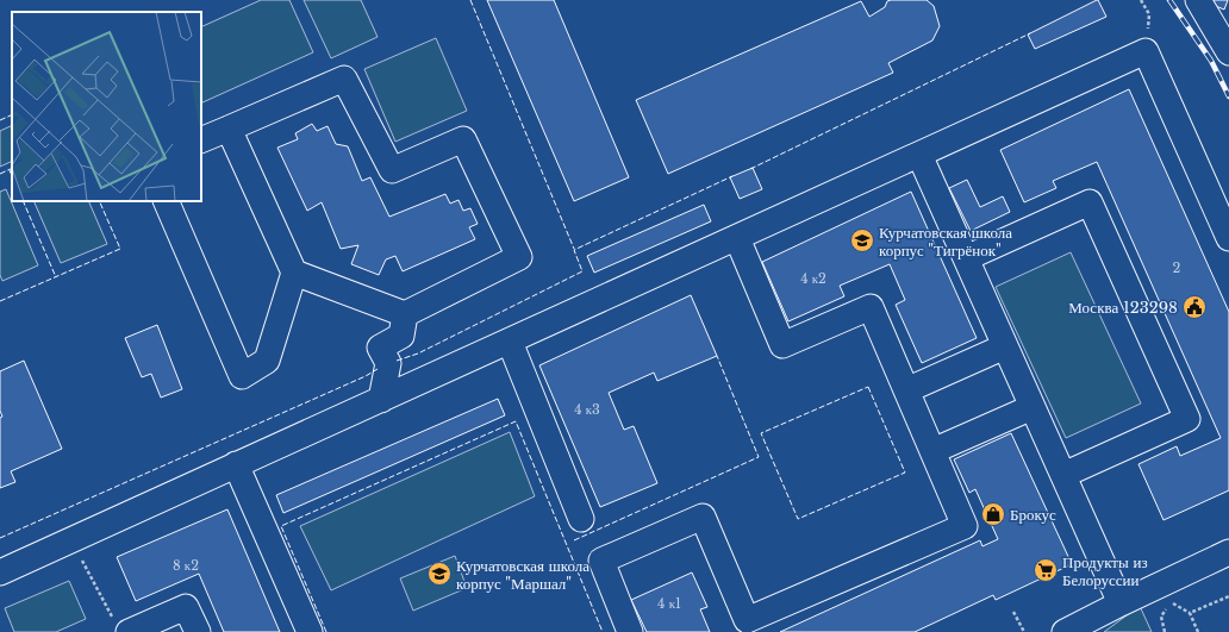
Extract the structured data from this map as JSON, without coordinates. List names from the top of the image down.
{
  "places": {
    "school or university": ["Курчатовская школа корпус \"Тигрёнок\"", "Курчатовская школа корпус \"Маршал\""],
    "public building": ["Москва 123298"],
    "shop": ["Брокус"],
    "supermarket": ["Продукты из Белоруссии"]
  },
  "house_numbers": [
    "2",
    "4 к2",
    "4 к3",
    "8 к2",
    "4 к1"
  ]
}
